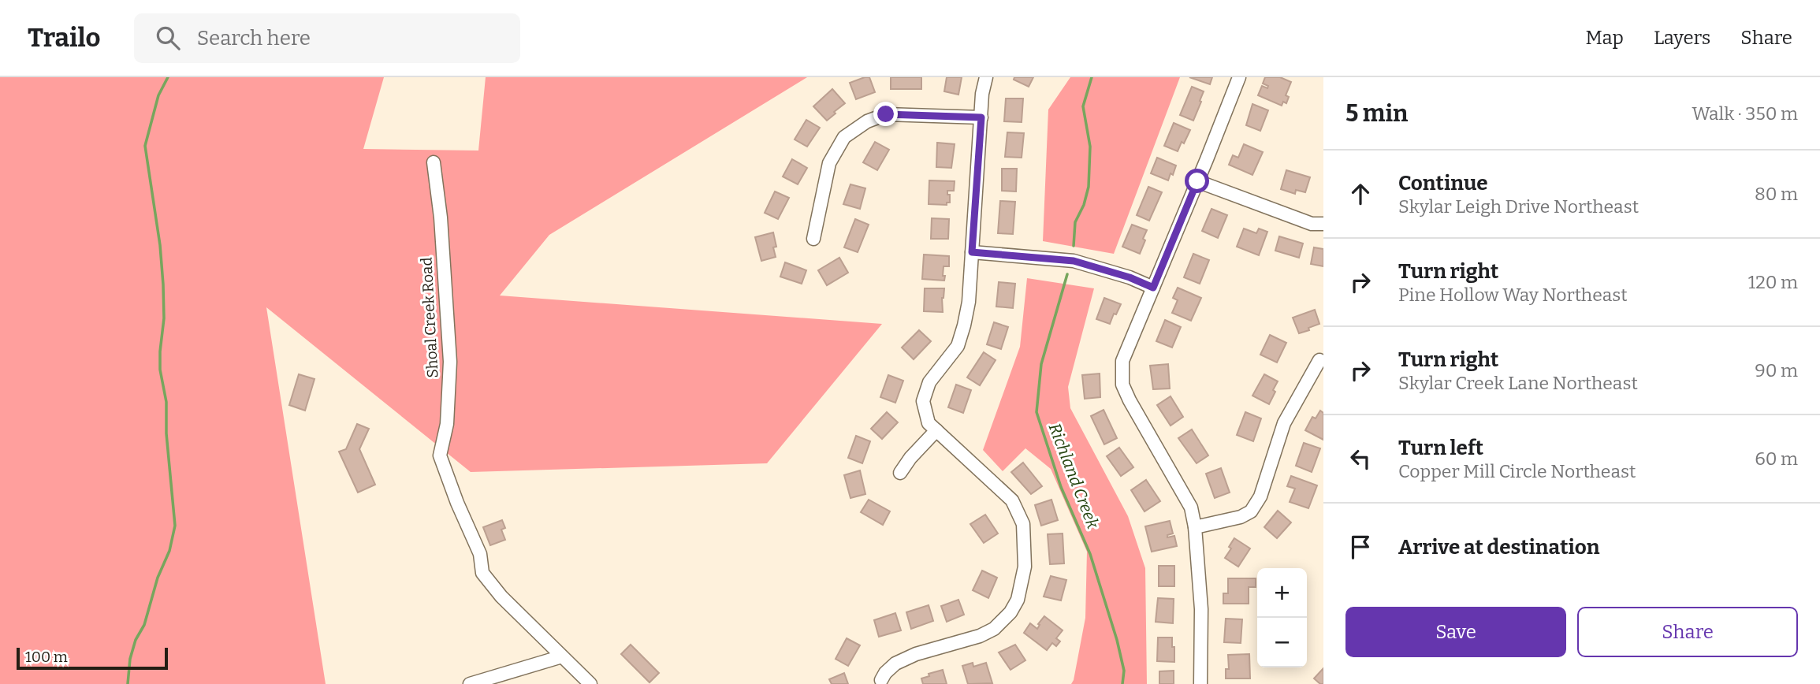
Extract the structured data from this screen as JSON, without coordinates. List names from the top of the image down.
{
  "streets": {
    "street": ["Shoal Creek Road"]
  },
  "water": ["Richland Creek"],
  "scale_bar": "100 m",
  "page": {
    "header": "Trailo",
    "search": "Search here",
    "nav": ["Map", "Layers", "Share"],
    "heading": ["5 min", "Walk · 350 m"],
    "list": [
      ["Continue", "Skylar Leigh Drive Northeast", "80 m"],
      ["Turn right", "Pine Hollow Way Northeast", "120 m"],
      ["Turn right", "Skylar Creek Lane Northeast", "90 m"],
      ["Turn left", "Copper Mill Circle Northeast", "60 m"],
      "Arrive at destination"
    ],
    "map_buttons": ["+", "−"],
    "buttons": ["Save", "Share"],
    "scale": "100 m"
  }
}
